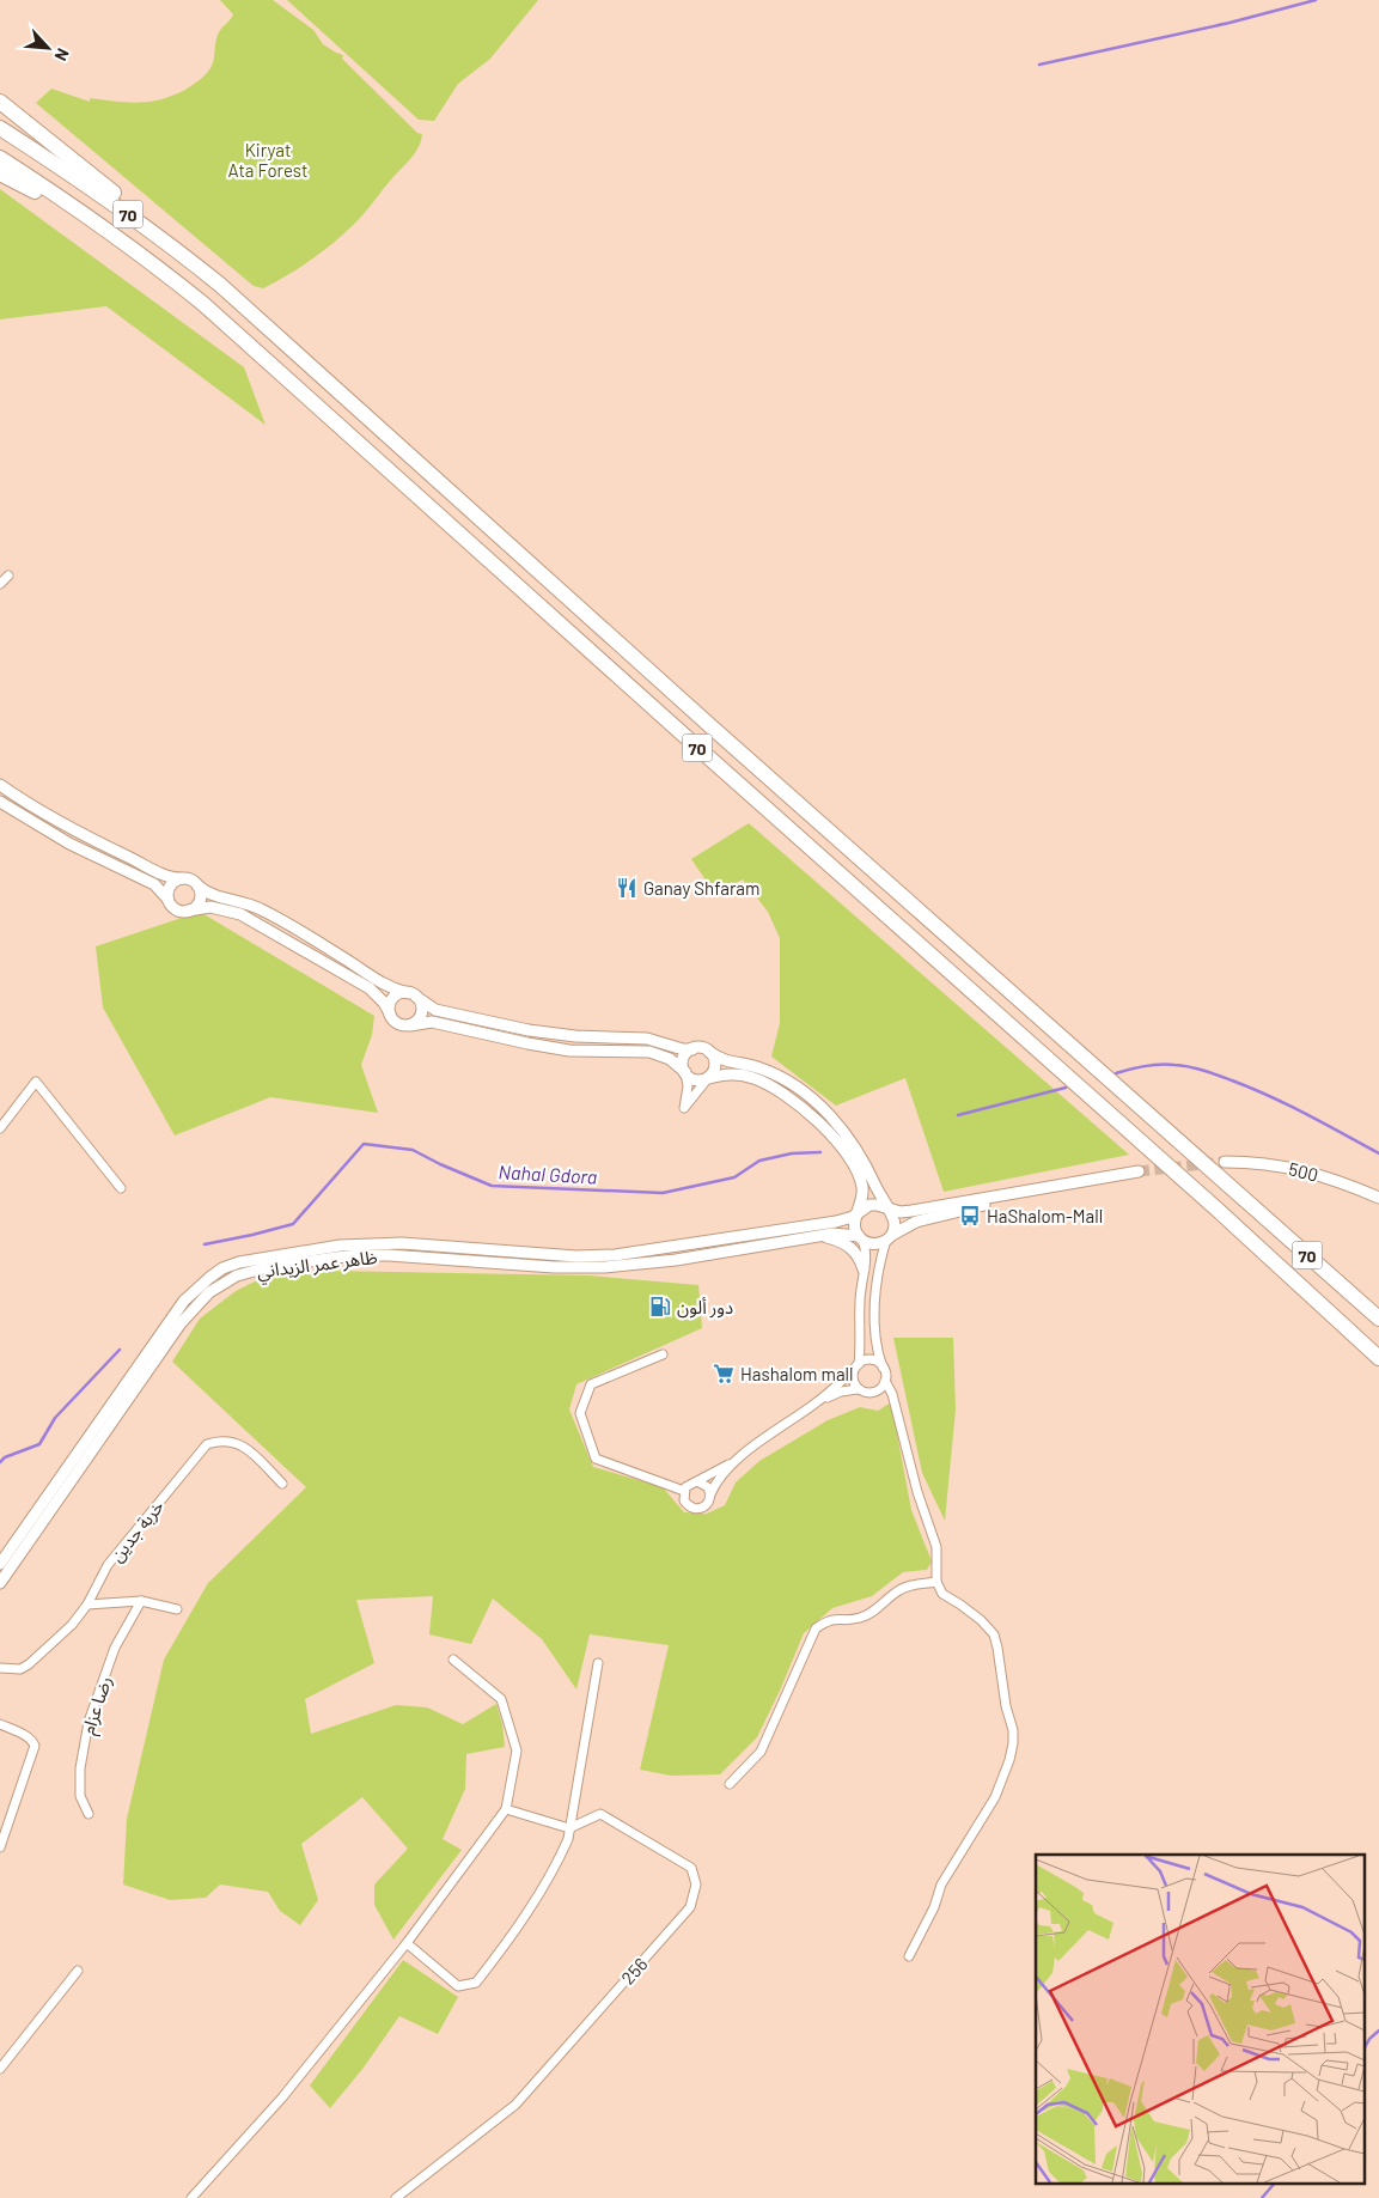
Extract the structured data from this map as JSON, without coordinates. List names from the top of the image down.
{
  "streets": {
    "highway": ["70"],
    "main road": ["500", "ظاهر عمر الزيداني"],
    "street": ["خربة جدين", "رضا عزام", "256"]
  },
  "water": ["Nahal Gdora"],
  "parks": ["Kiryat Ata Forest"],
  "places": {
    "restaurant": ["Ganay Shfaram"],
    "bus stop": ["HaShalom-Mall"],
    "fuel station": ["دور ألون"],
    "supermarket": ["Hashalom mall"]
  },
  "north": "bottom right"
}
